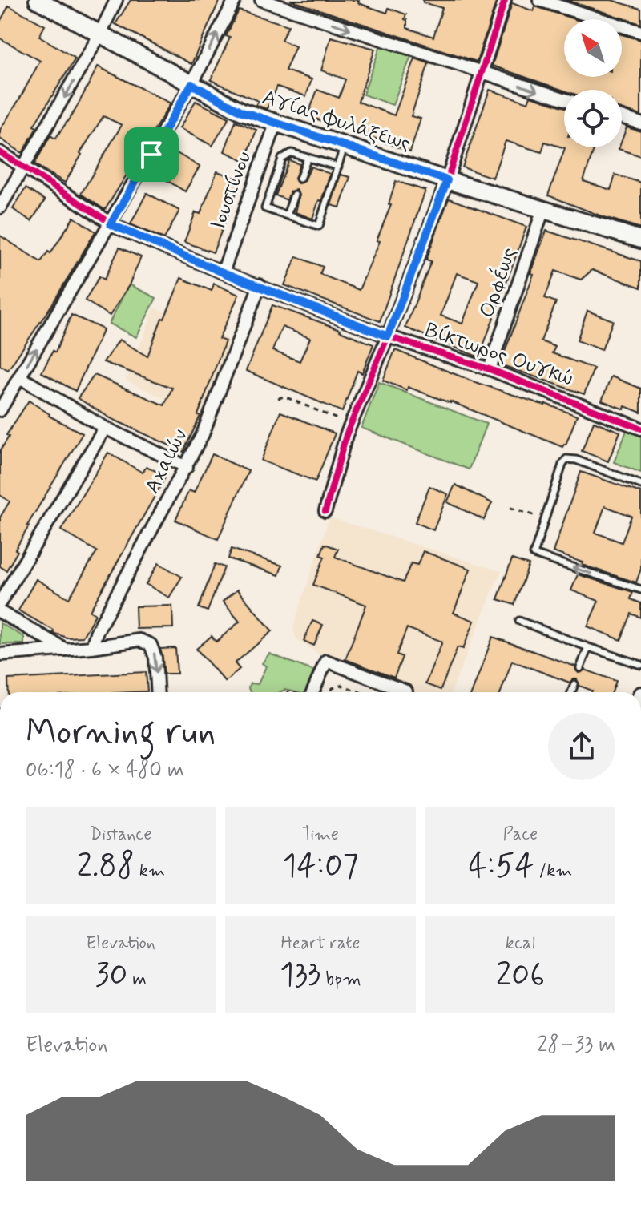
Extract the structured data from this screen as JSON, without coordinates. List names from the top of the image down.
{
  "streets": {
    "main road": ["Αγίας Φυλάξεως"],
    "street": [
      "Ιουστίνου",
      "Ορφέως",
      "Βίκτωρος Ουγκώ",
      "Αχαιών"
    ]
  },
  "crossings": [
    ["Αγίας Φυλάξεως", "Ιουστίνου"],
    ["Αγίας Φυλάξεως", "Ορφέως"],
    ["Ιουστίνου", "Βίκτωρος Ουγκώ"],
    ["Ορφέως", "Βίκτωρος Ουγκώ"],
    ["Βίκτωρος Ουγκώ", "Αχαιών"]
  ],
  "north": "top left",
  "page": {
    "heading": ["Morning run", "06:18 · 6 × 480 m"],
    "stats": [
      ["Distance", "2.88 km"],
      ["Time", "14:07"],
      ["Pace", "4:54 /km"],
      ["Elevation", "30 m"],
      ["Heart rate", "133 bpm"],
      ["kcal", "206"]
    ],
    "chart": ["Elevation", "28–33 m"]
  }
}
